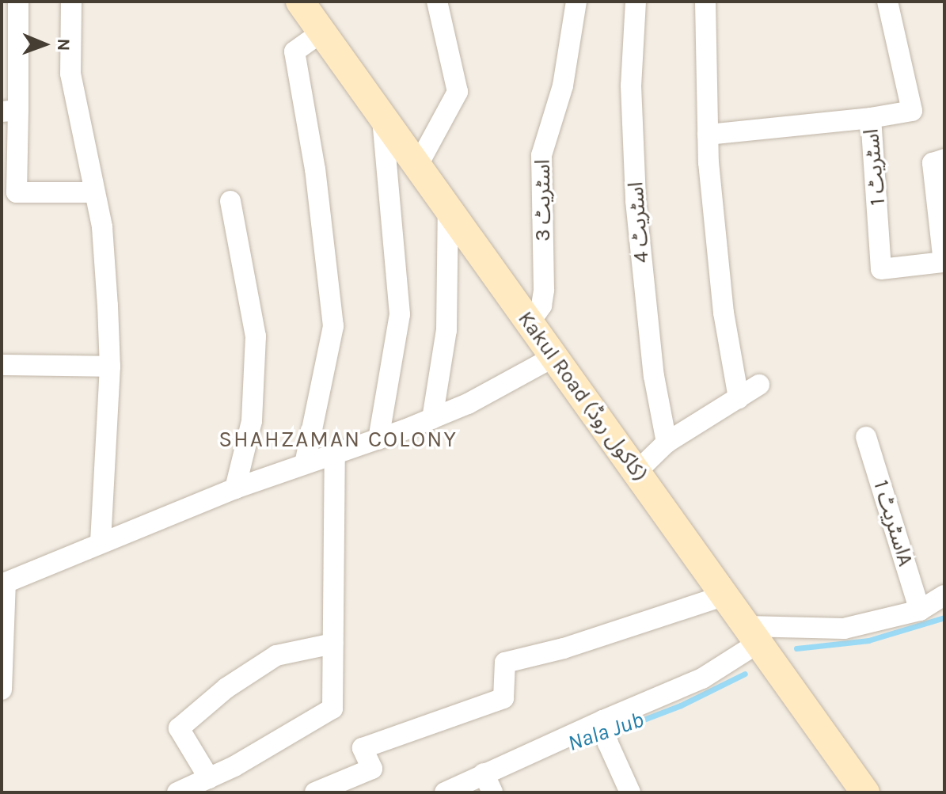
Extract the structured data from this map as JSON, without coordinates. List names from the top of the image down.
{
  "streets": {
    "main road": ["Kakul Road (کاکول روڈ)"],
    "street": [
      "اسٹریٹ 1",
      "اسٹریٹ 3",
      "اسٹریٹ 4",
      "اسٹریٹ 1A"
    ]
  },
  "crossings": [
    ["اسٹریٹ 3", "Kakul Road (کاکول روڈ)"]
  ],
  "districts": ["SHAHZAMAN COLONY"],
  "water": ["Nala Jub"],
  "north": "right"
}
